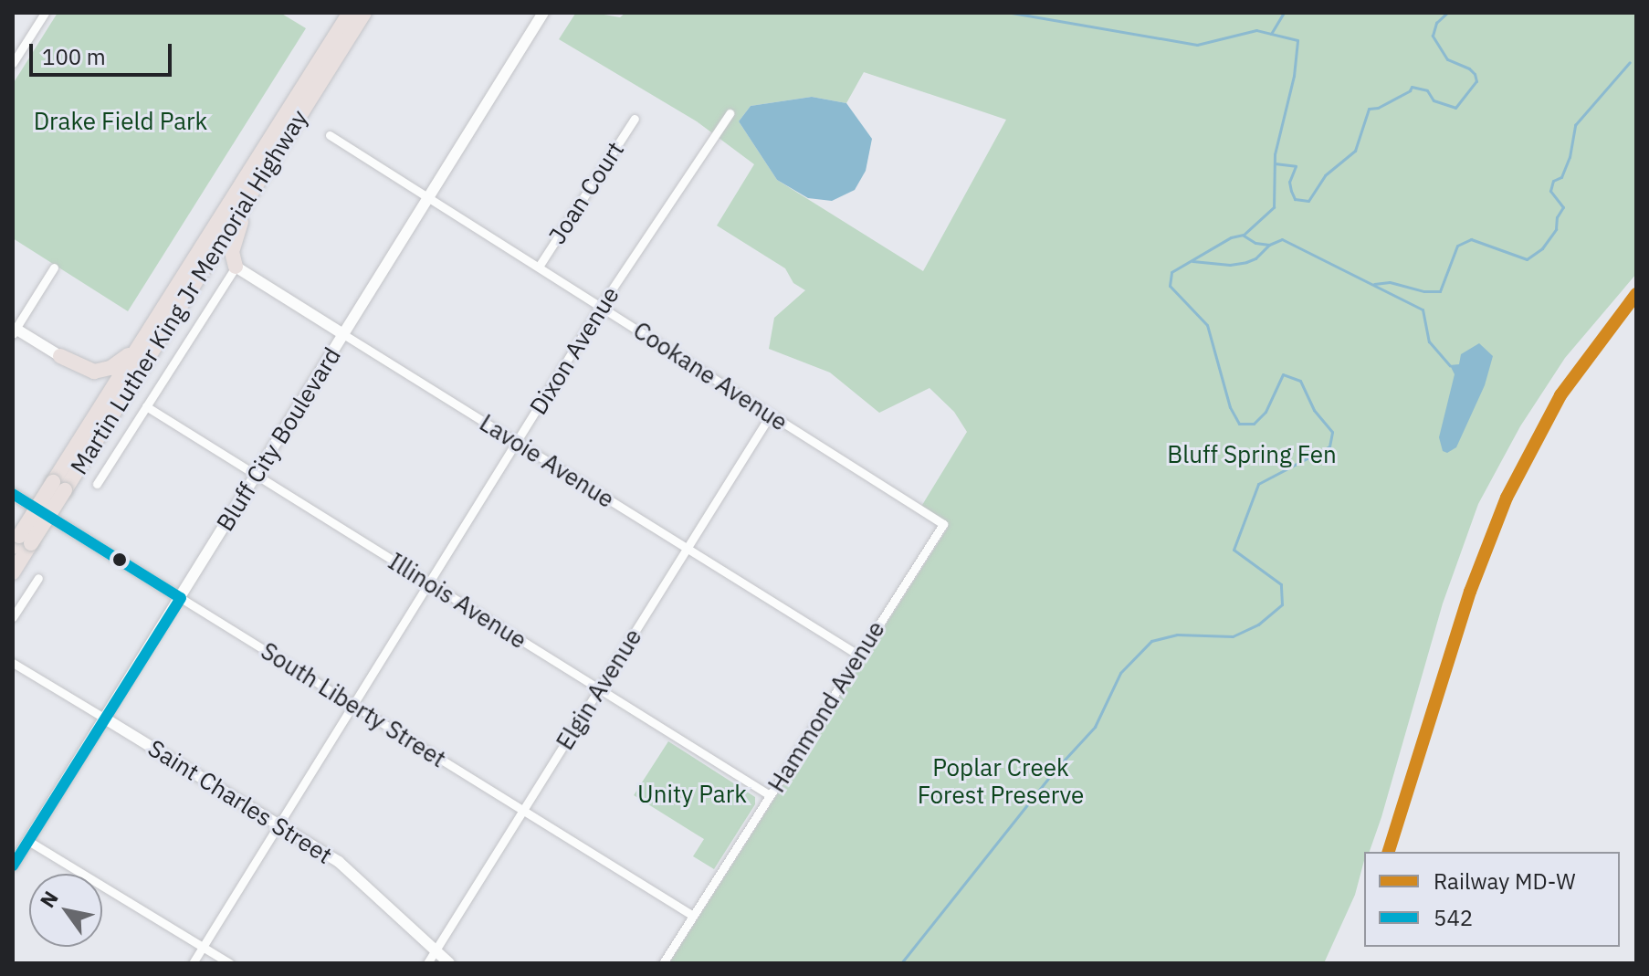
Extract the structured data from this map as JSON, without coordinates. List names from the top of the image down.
{
  "streets": {
    "highway": ["Martin Luther King Jr Memorial Highway"],
    "main road": [
      "Bluff City Boulevard",
      "Lavoie Avenue",
      "South Liberty Street",
      "Saint Charles Street"
    ],
    "street": [
      "Joan Court",
      "Dixon Avenue",
      "Cookane Avenue",
      "Illinois Avenue",
      "Elgin Avenue",
      "Hammond Avenue"
    ]
  },
  "crossings": [
    ["Joan Court", "Cookane Avenue"],
    ["Dixon Avenue", "Cookane Avenue"],
    ["Dixon Avenue", "Lavoie Avenue"],
    ["Dixon Avenue", "Illinois Avenue"],
    ["Dixon Avenue", "South Liberty Street"],
    ["Dixon Avenue", "Saint Charles Street"],
    ["Cookane Avenue", "Bluff City Boulevard"],
    ["Cookane Avenue", "Elgin Avenue"],
    ["Cookane Avenue", "Hammond Avenue"],
    ["Bluff City Boulevard", "Lavoie Avenue"],
    ["Bluff City Boulevard", "Illinois Avenue"],
    ["Bluff City Boulevard", "South Liberty Street"],
    ["Bluff City Boulevard", "Saint Charles Street"],
    ["Lavoie Avenue", "Elgin Avenue"],
    ["Lavoie Avenue", "Hammond Avenue"],
    ["Illinois Avenue", "Elgin Avenue"],
    ["Illinois Avenue", "Hammond Avenue"],
    ["Elgin Avenue", "South Liberty Street"],
    ["Elgin Avenue", "Saint Charles Street"],
    ["South Liberty Street", "Hammond Avenue"]
  ],
  "parks": [
    "Drake Field Park",
    "Bluff Spring Fen",
    "Poplar Creek Forest Preserve",
    "Unity Park"
  ],
  "lines": ["rail line MD-W", "transit line 542"],
  "legend": ["Railway MD-W", "542"],
  "scale_bar": "100 m",
  "north": "top left"
}
